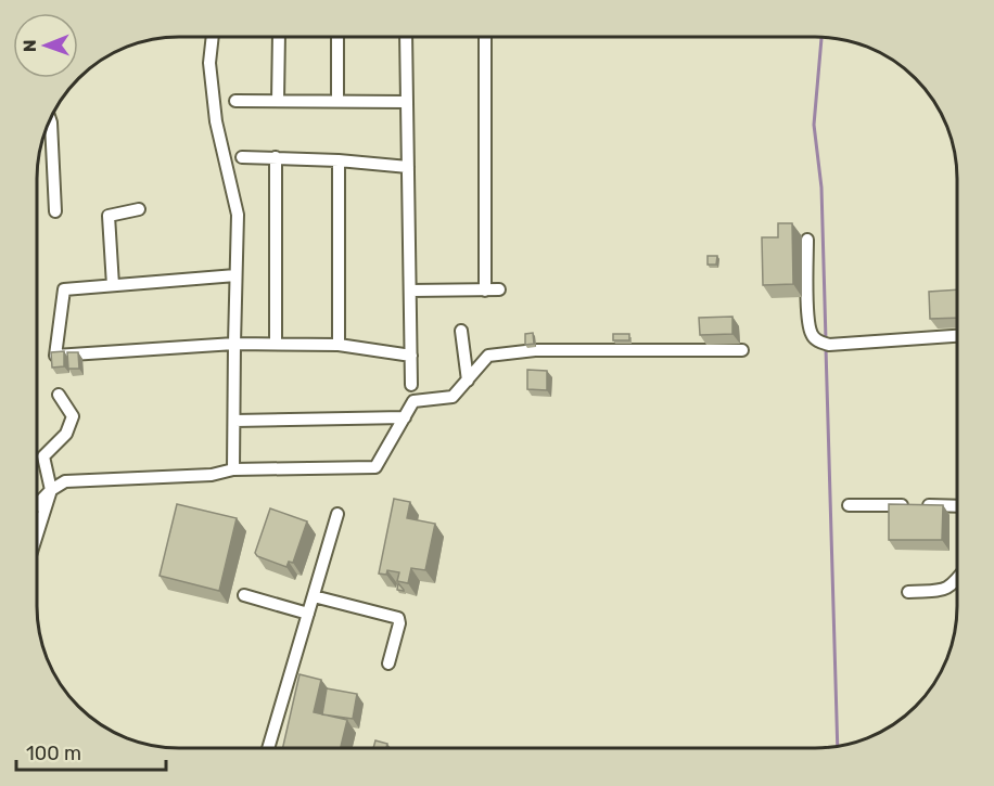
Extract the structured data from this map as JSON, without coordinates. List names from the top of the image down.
{
  "scale_bar": "100 m",
  "north": "left"
}
